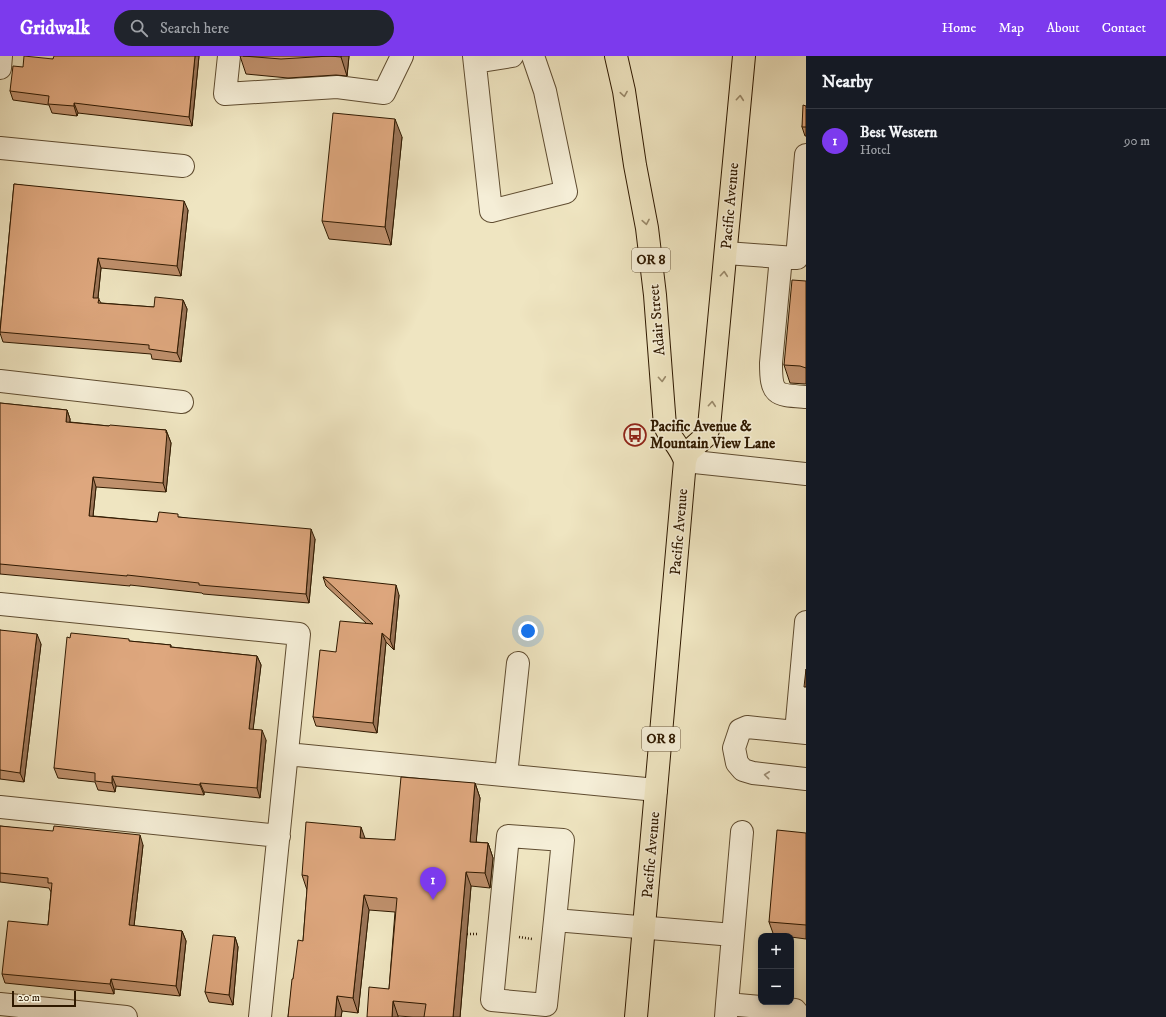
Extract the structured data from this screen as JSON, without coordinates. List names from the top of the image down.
{
  "streets": {
    "highway": ["Pacific Avenue", "OR 8", "Adair Street"]
  },
  "crossings": [
    ["Pacific Avenue", "Adair Street"]
  ],
  "one_way": ["Pacific Avenue", "Adair Street"],
  "places": {
    "bus stop": ["Pacific Avenue & Mountain View Lane"]
  },
  "scale_bar": "20 m",
  "page": {
    "header": "Gridwalk",
    "search": "Search here",
    "nav": [
      "Home",
      "Map",
      "About",
      "Contact"
    ],
    "heading": "Nearby",
    "list": [
      {
        "mark": "1",
        "name": "Best Western",
        "note": "Hotel",
        "value": "90 m"
      }
    ],
    "pins": "1",
    "map_buttons": ["+", "−"],
    "scale": "20 m"
  }
}
